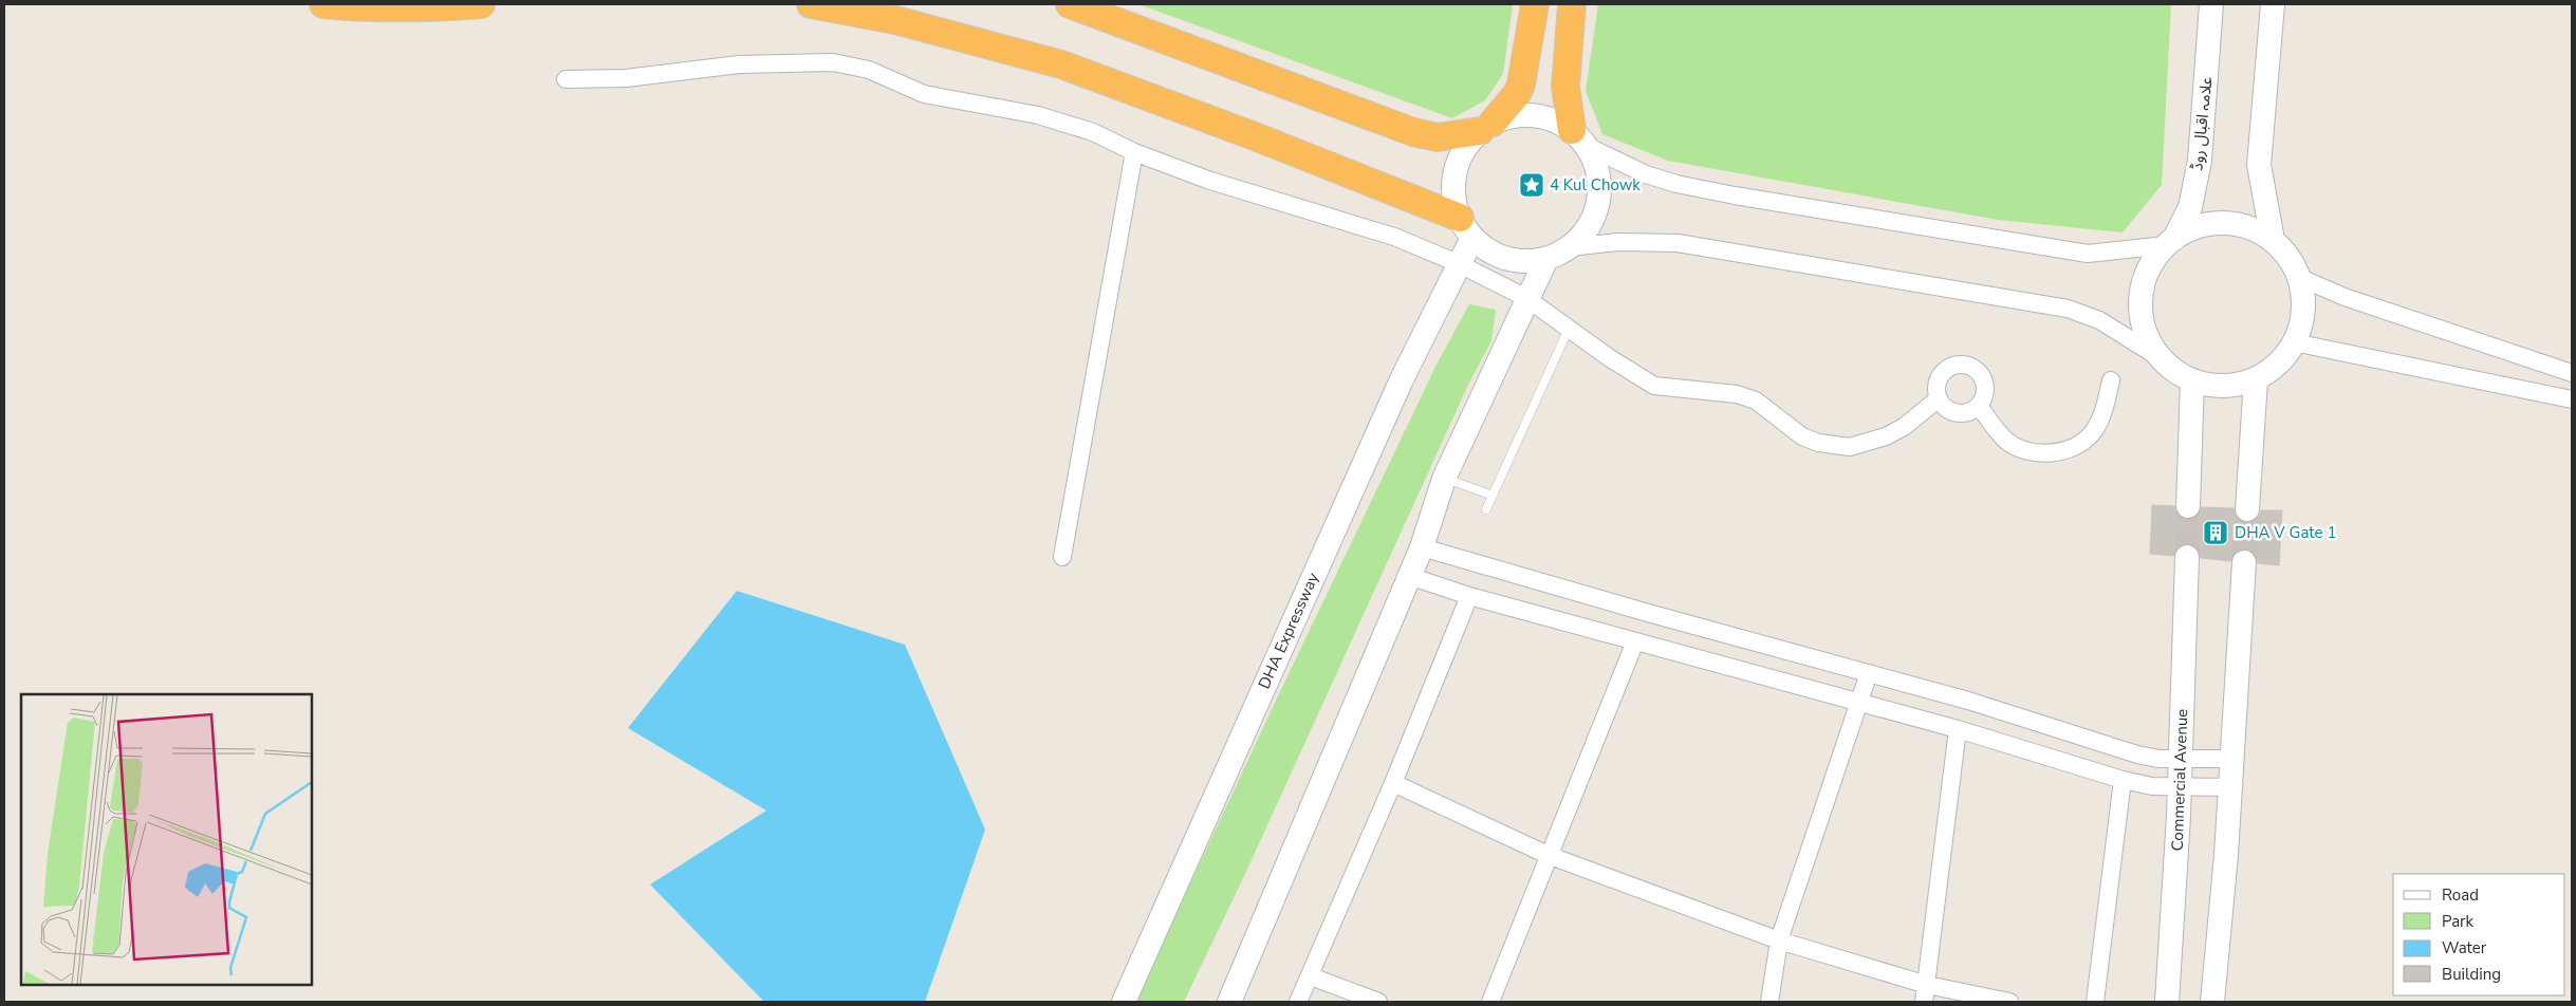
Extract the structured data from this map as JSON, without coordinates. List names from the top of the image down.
{
  "streets": {
    "main road": ["علامہ اقبال روڈ", "DHA Expressway", "Commercial Avenue"]
  },
  "places": {
    "place": ["4 Kul Chowk"],
    "building": ["DHA V Gate 1"]
  },
  "legend": [
    "Road",
    "Park",
    "Water",
    "Building"
  ]
}
